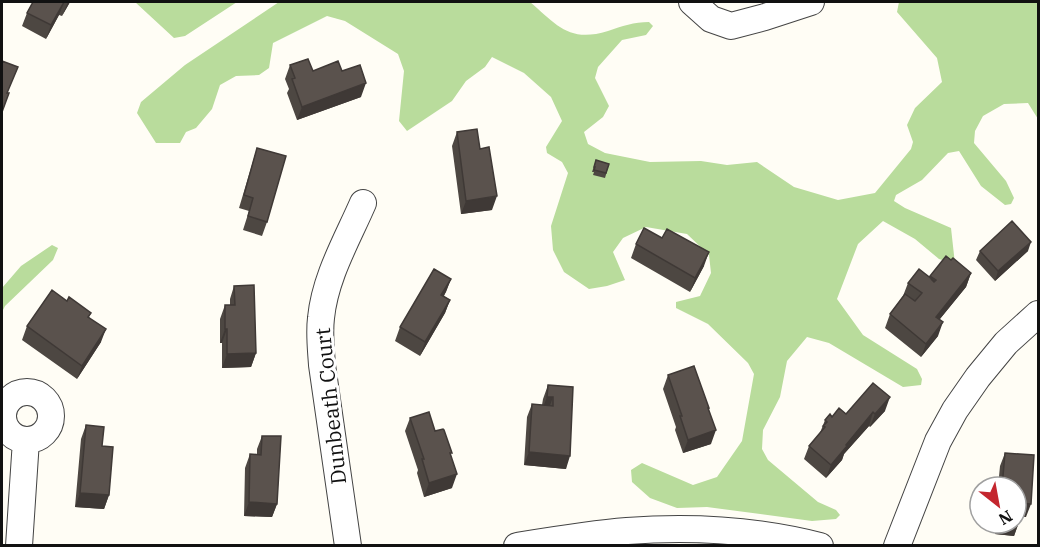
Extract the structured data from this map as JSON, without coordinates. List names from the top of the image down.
{
  "streets": {
    "street": ["Dunbeath Court"]
  },
  "north": "bottom right"
}
